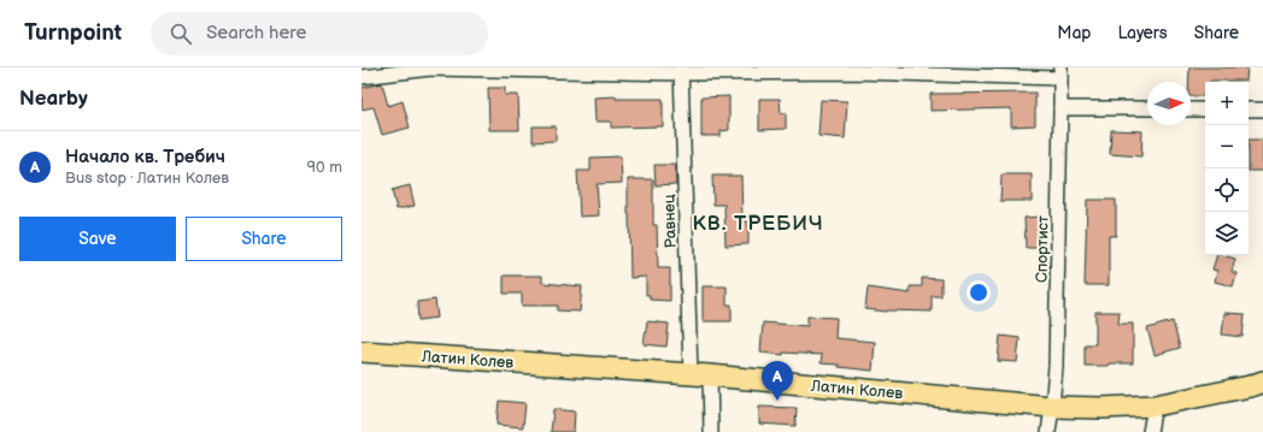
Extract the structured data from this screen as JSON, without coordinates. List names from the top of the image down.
{
  "streets": {
    "main road": ["Латин Колев"],
    "street": ["Равнец", "Спортист"]
  },
  "crossings": [
    ["Равнец", "Латин Колев"],
    ["Спортист", "Латин Колев"]
  ],
  "districts": ["КВ. ТРЕБИЧ"],
  "north": "right",
  "page": {
    "header": "Turnpoint",
    "search": "Search here",
    "nav": ["Map", "Layers", "Share"],
    "heading": "Nearby",
    "map_buttons": ["+", "−"],
    "list": [
      {
        "mark": "A",
        "name": "Начало кв. Требич",
        "note": "Bus stop · Латин Колев",
        "value": "90 m"
      }
    ],
    "buttons": ["Save", "Share"],
    "pins": "A"
  }
}
